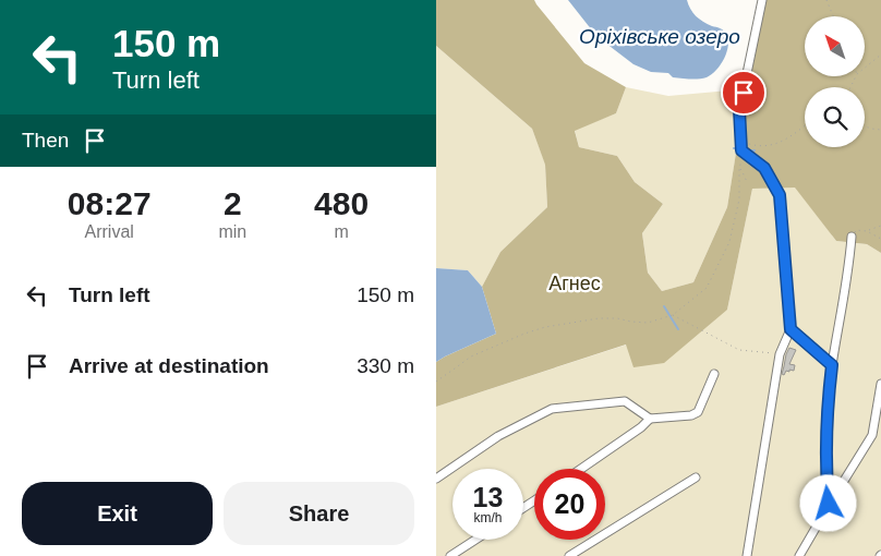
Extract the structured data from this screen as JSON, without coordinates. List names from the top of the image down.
{
  "water": ["Оріхівське озеро"],
  "parks": ["Агнес"],
  "north": "top left",
  "page": {
    "turn": ["150 m", "Turn left"],
    "then": "Then",
    "eta": [
      "08:27",
      "Arrival",
      "2",
      "min",
      "480",
      "m"
    ],
    "list": [
      {
        "name": "Turn left",
        "value": "150 m"
      },
      {
        "name": "Arrive at destination",
        "value": "330 m"
      }
    ],
    "speed": "13 km/h",
    "limit": "20",
    "buttons": ["Exit", "Share"]
  }
}
